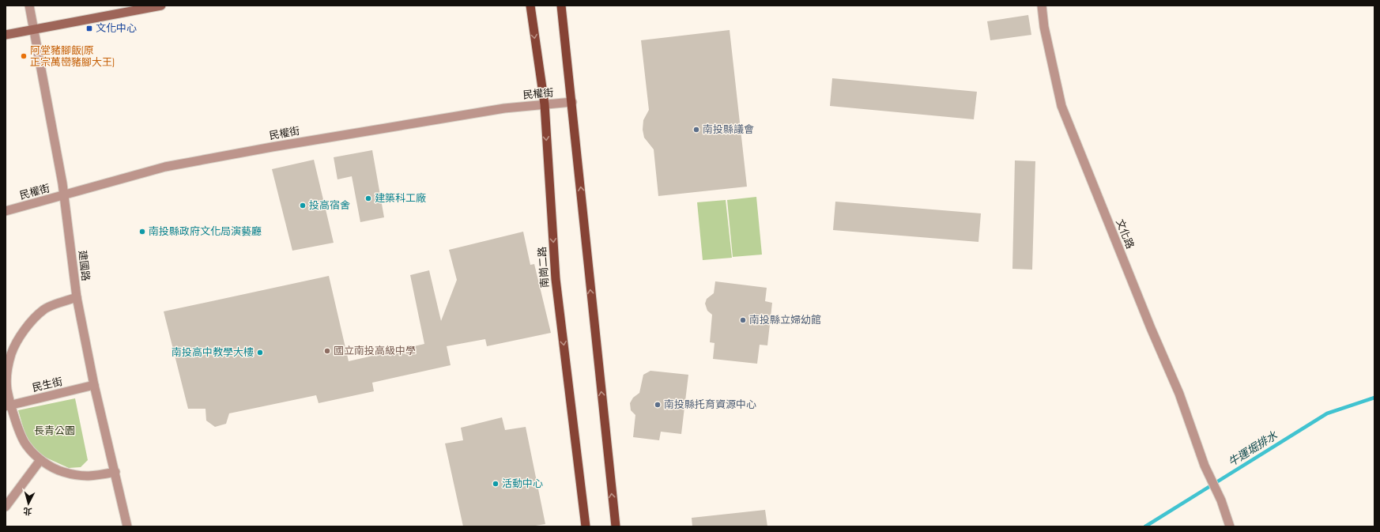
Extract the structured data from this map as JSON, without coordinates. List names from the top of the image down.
{
  "streets": {
    "main road": ["南崗二路"],
    "street": [
      "民權街",
      "文化路",
      "建國路",
      "民生街"
    ]
  },
  "crossings": [
    ["民權街", "建國路"],
    ["民權街", "南崗二路"],
    ["建國路", "民生街"]
  ],
  "water": ["牛運堀排水"],
  "parks": ["長青公園"],
  "places": {
    "transit": ["文化中心"],
    "other": [
      "阿堂豬腳飯(原 正宗萬巒豬腳大王)",
      "南投縣議會",
      "建築科工廠",
      "投高宿舍",
      "南投縣政府文化局演藝廳",
      "南投縣立婦幼館",
      "國立南投高級中學",
      "南投高中教學大樓",
      "南投縣托育資源中心",
      "活動中心"
    ]
  },
  "north": "bottom"
}
